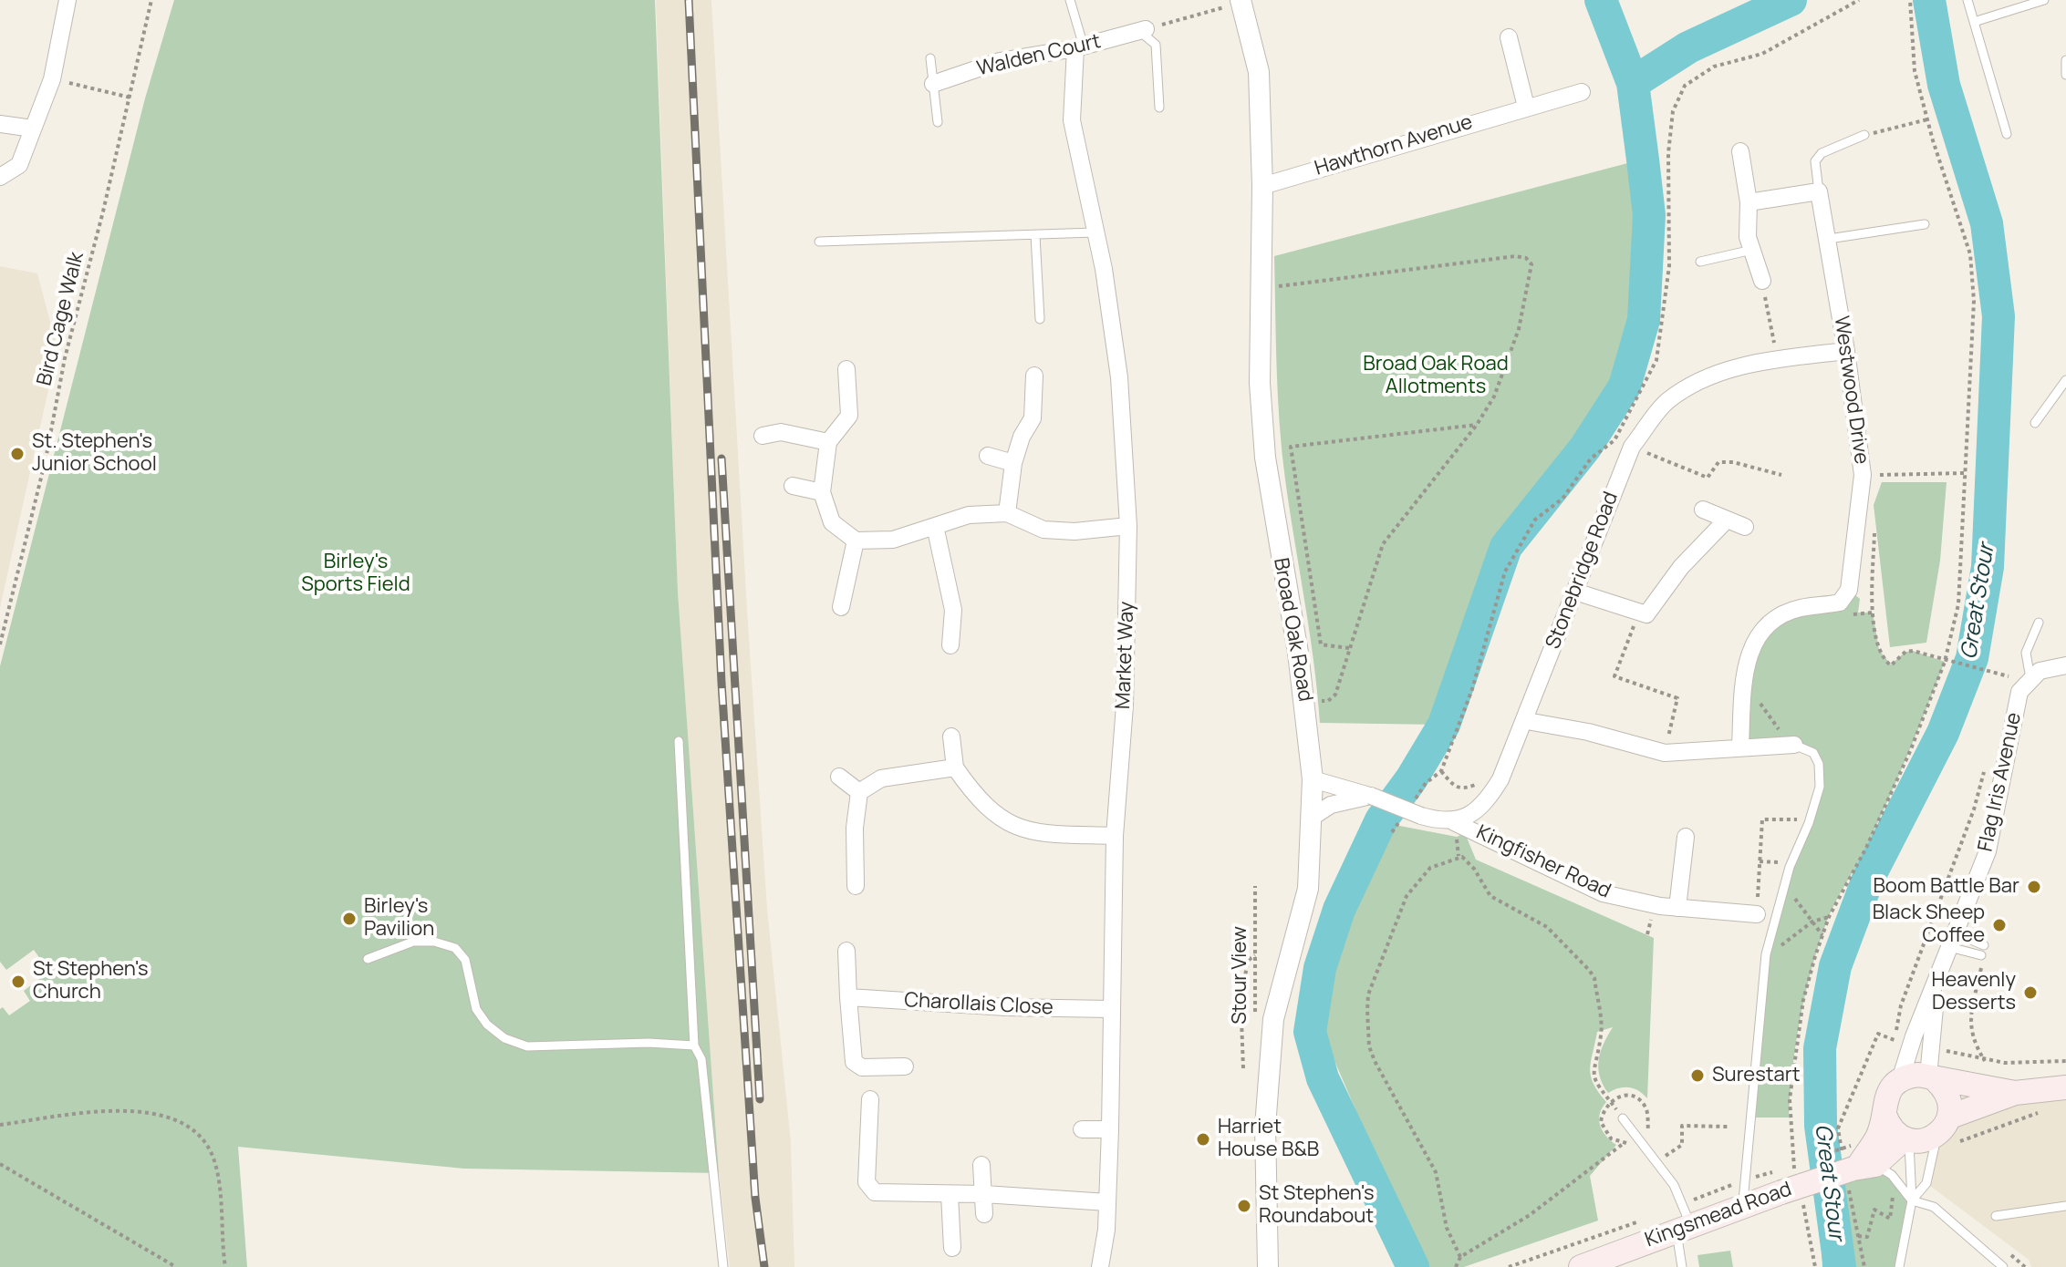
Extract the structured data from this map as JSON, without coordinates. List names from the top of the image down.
{
  "streets": {
    "main road": ["Kingsmead Road"],
    "street": [
      "Walden Court",
      "Hawthorn Avenue",
      "Westwood Drive",
      "Stonebridge Road",
      "Broad Oak Road",
      "Market Way",
      "Flag Iris Avenue",
      "Kingfisher Road",
      "Charollais Close"
    ],
    "path": ["Bird Cage Walk", "Stour View"]
  },
  "crossings": [
    ["Walden Court", "Market Way"],
    ["Hawthorn Avenue", "Broad Oak Road"],
    ["Westwood Drive", "Stonebridge Road"],
    ["Stonebridge Road", "Kingfisher Road"],
    ["Market Way", "Charollais Close"],
    ["Flag Iris Avenue", "Kingsmead Road"]
  ],
  "water": ["Great Stour"],
  "parks": ["Broad Oak Road Allotments", "Birley's Sports Field"],
  "places": [
    "St. Stephen's Junior School",
    "Boom Battle Bar",
    "Birley's Pavilion",
    "Black Sheep Coffee",
    "St Stephen's Church",
    "Heavenly Desserts",
    "Surestart",
    "Harriet House B&B",
    "St Stephen's Roundabout"
  ]
}
